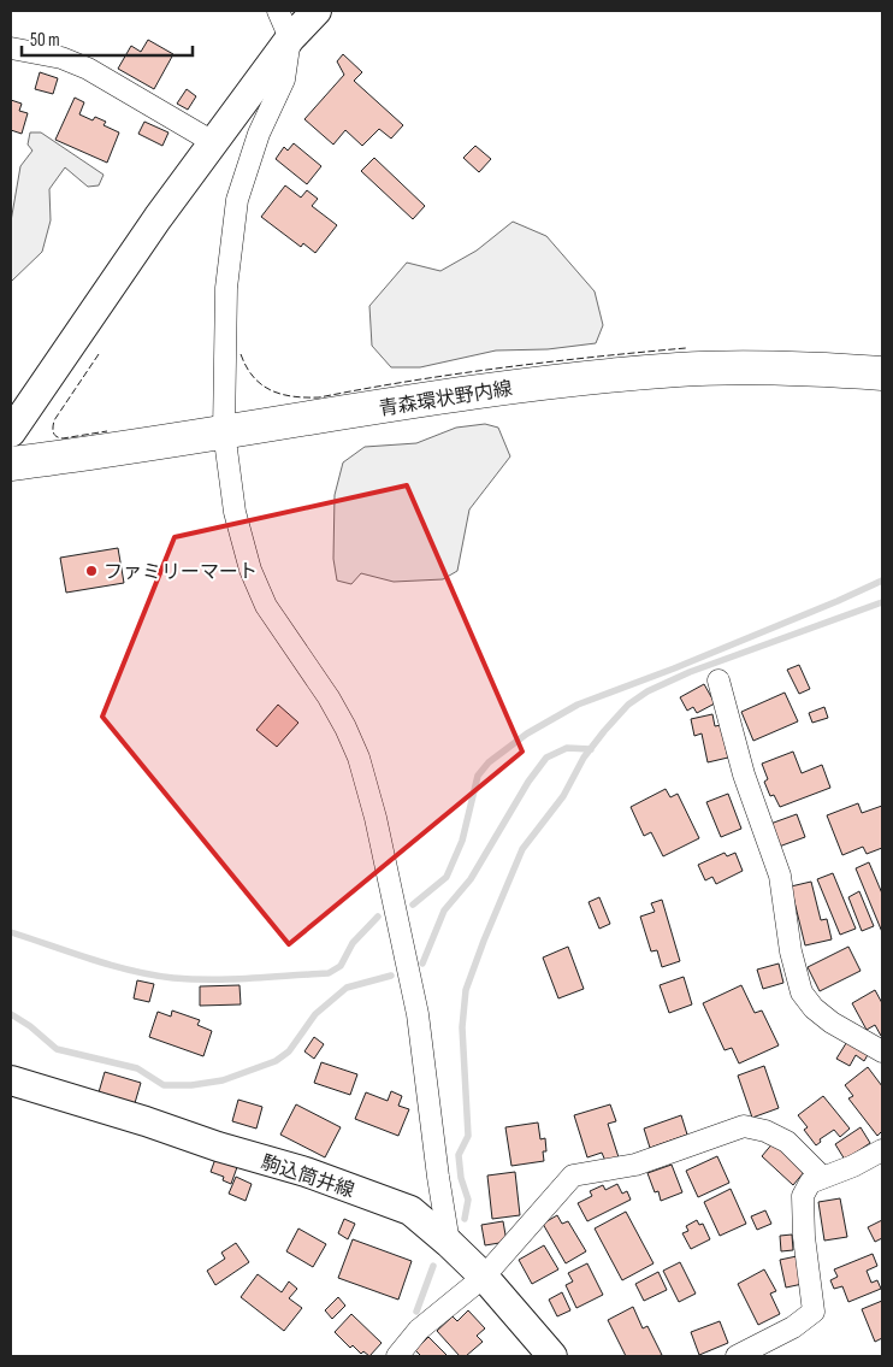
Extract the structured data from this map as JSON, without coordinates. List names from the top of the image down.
{
  "streets": {
    "main road": ["青森環状野内線", "駒込筒井線"]
  },
  "places": ["ファミリーマート"],
  "scale_bar": "50 m"
}
